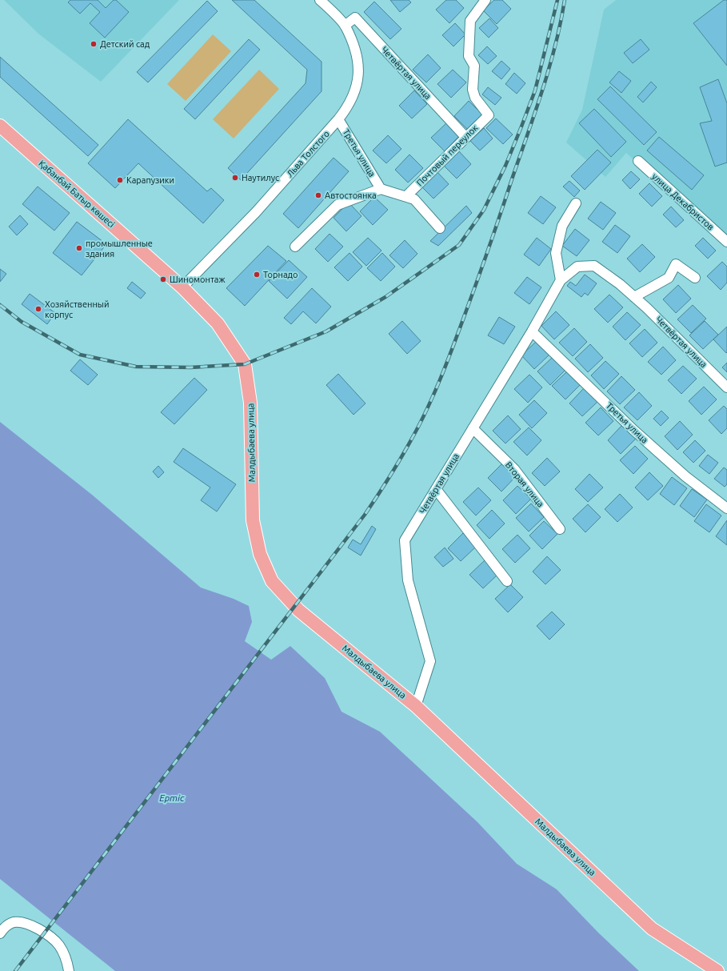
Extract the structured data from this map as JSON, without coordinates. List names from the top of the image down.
{
  "streets": {
    "main road": ["Қабанбай Батыр көшесі", "Малдыбаева улица"],
    "street": [
      "Четвёртая улица",
      "Третья улица",
      "Льва Толстого",
      "Почтовый переулок",
      "улица Декабристов",
      "Вторая улица"
    ]
  },
  "crossings": [
    ["Четвёртая улица", "Третья улица"],
    ["Четвёртая улица", "Льва Толстого"],
    ["Четвёртая улица", "Почтовый переулок"],
    ["Четвёртая улица", "Малдыбаева улица"],
    ["Четвёртая улица", "Вторая улица"],
    ["Третья улица", "Льва Толстого"],
    ["Льва Толстого", "Қабанбай Батыр көшесі"],
    ["Льва Толстого", "Малдыбаева улица"],
    ["Қабанбай Батыр көшесі", "Малдыбаева улица"]
  ],
  "water": ["Ертіс"],
  "places": [
    "Детский сад",
    "Наутилус",
    "Карапузики",
    "Автостоянка",
    "промышленные здания",
    "Торнадо",
    "Шиномонтаж",
    "Хозяйственный корпус"
  ]
}
